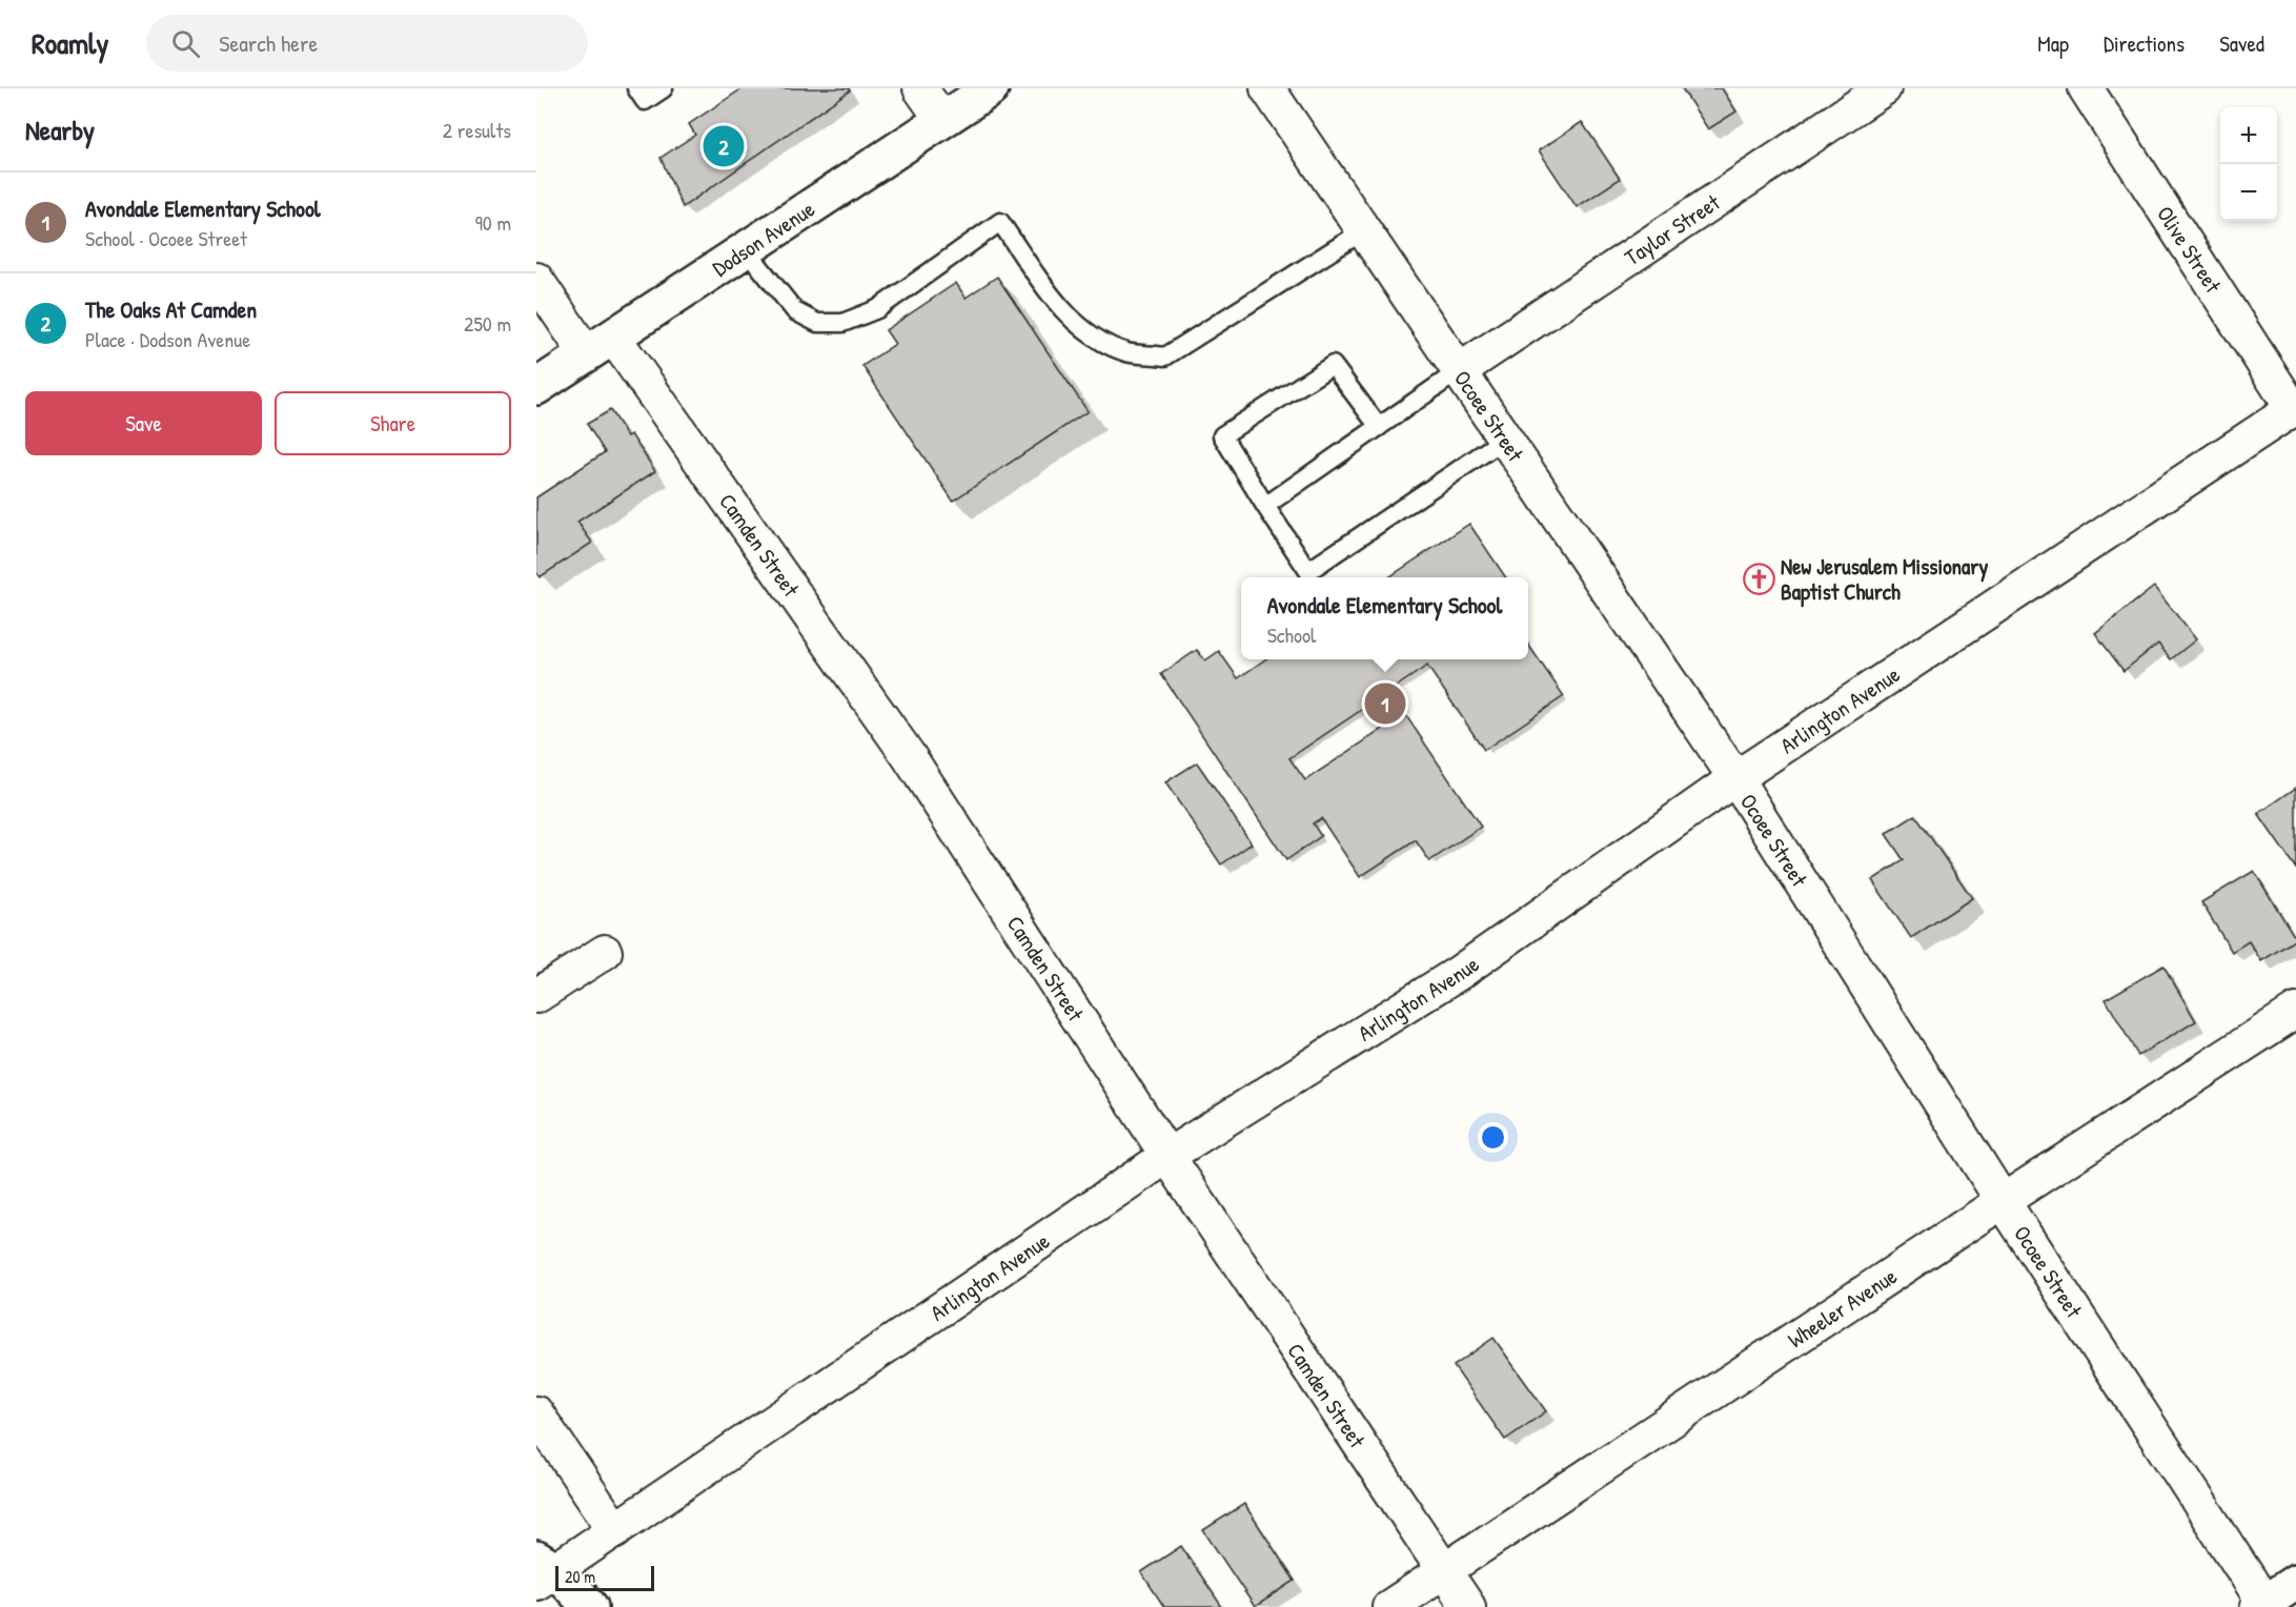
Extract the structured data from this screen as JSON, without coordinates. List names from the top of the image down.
{
  "streets": {
    "main road": ["Dodson Avenue"],
    "street": [
      "Taylor Street",
      "Olive Street",
      "Ocoee Street",
      "Camden Street",
      "Arlington Avenue",
      "Wheeler Avenue"
    ]
  },
  "crossings": [
    ["Taylor Street", "Ocoee Street"],
    ["Dodson Avenue", "Camden Street"],
    ["Olive Street", "Arlington Avenue"],
    ["Ocoee Street", "Arlington Avenue"],
    ["Ocoee Street", "Wheeler Avenue"],
    ["Camden Street", "Arlington Avenue"],
    ["Camden Street", "Wheeler Avenue"]
  ],
  "places": {
    "church": ["New Jerusalem Missionary Baptist Church"]
  },
  "scale_bar": "20 m",
  "page": {
    "header": "Roamly",
    "search": "Search here",
    "nav": ["Map", "Directions", "Saved"],
    "heading": ["Nearby", "2 results"],
    "map_buttons": ["+", "−"],
    "pins": ["2", "1"],
    "list": [
      {
        "mark": "1",
        "name": "Avondale Elementary School",
        "note": "School · Ocoee Street",
        "value": "90 m"
      },
      {
        "mark": "2",
        "name": "The Oaks At Camden",
        "note": "Place · Dodson Avenue",
        "value": "250 m"
      }
    ],
    "buttons": ["Save", "Share"],
    "popup": ["Avondale Elementary School", "School"],
    "scale": "20 m"
  }
}
